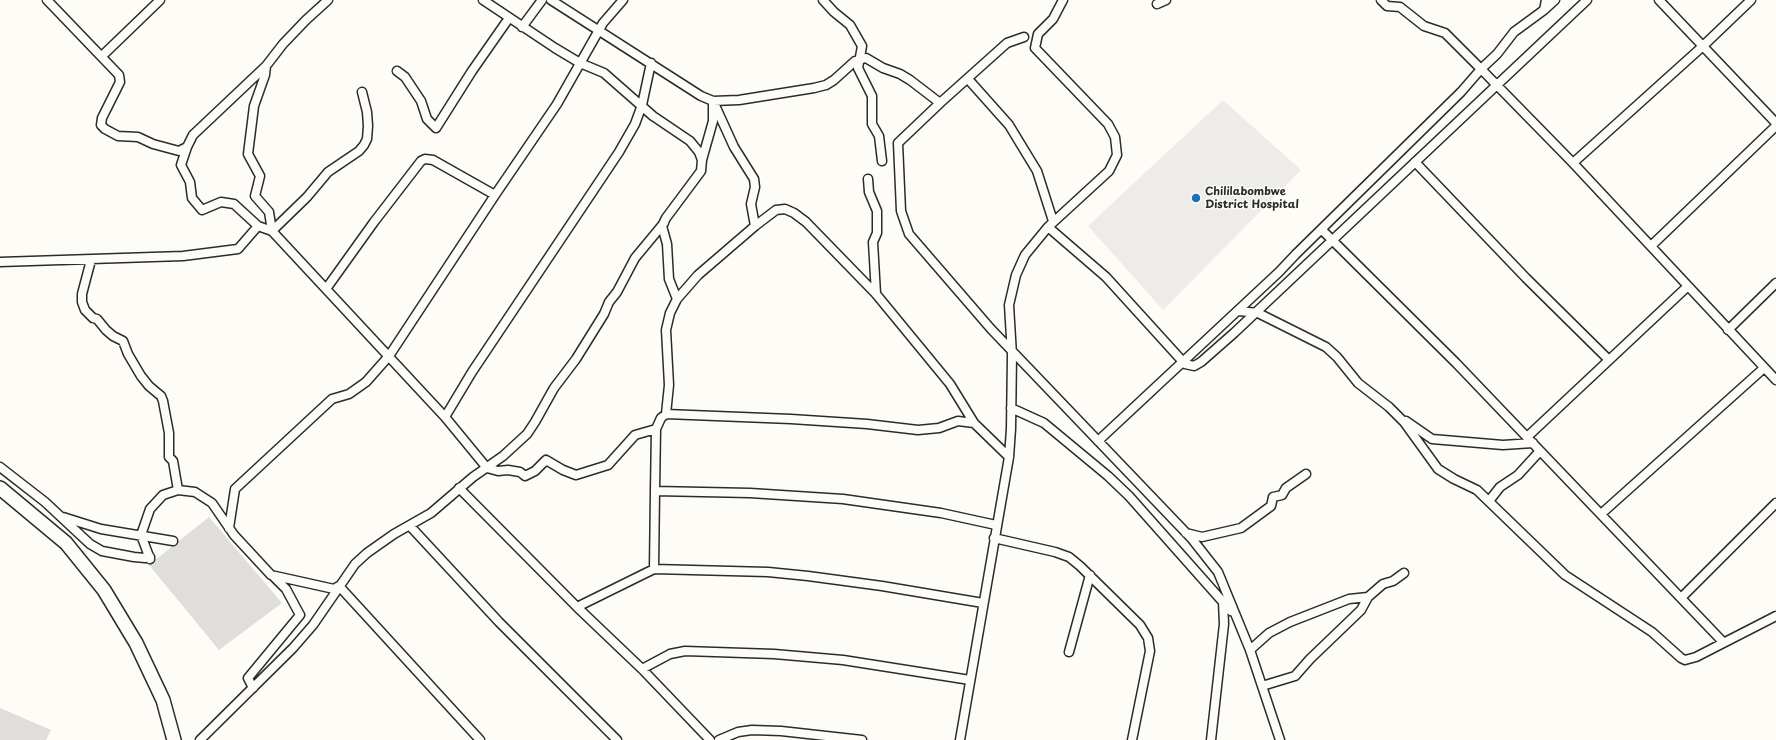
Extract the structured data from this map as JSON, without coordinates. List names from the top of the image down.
{
  "places": ["Chililabombwe District Hospital"]
}
